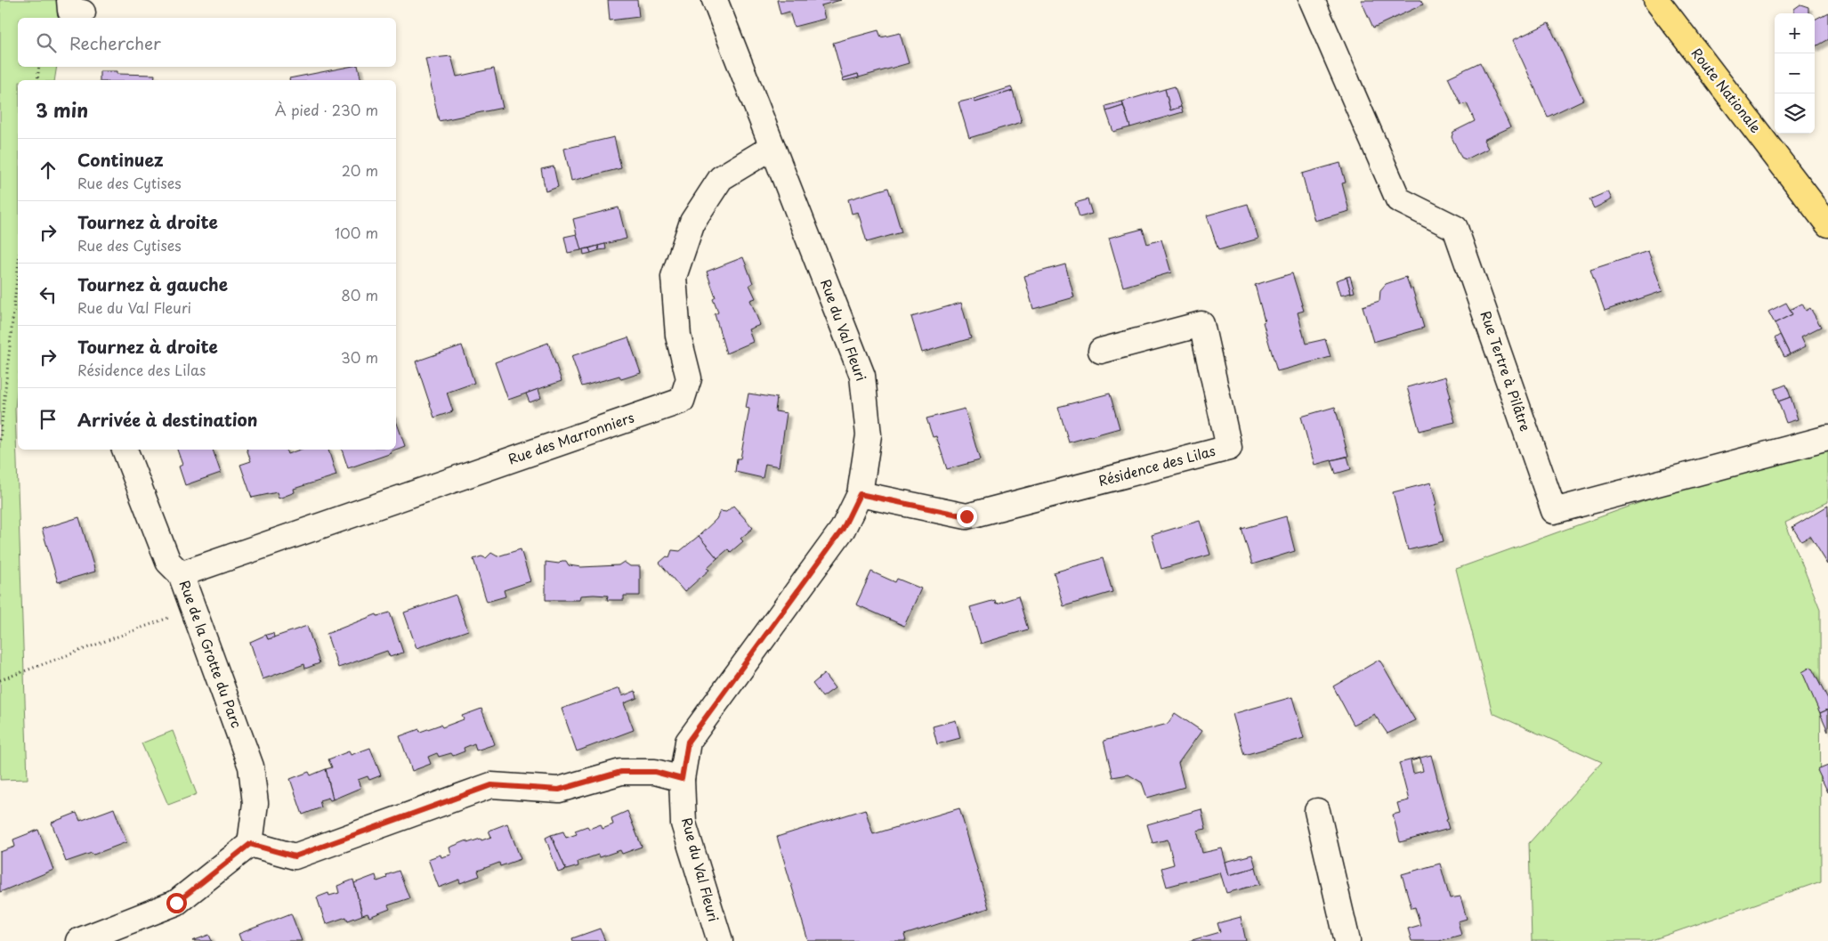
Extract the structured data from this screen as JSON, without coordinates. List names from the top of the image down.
{
  "streets": {
    "main road": ["Route Nationale"],
    "street": [
      "Rue du Val Fleuri",
      "Rue Tertre à Pilâtre",
      "Rue des Marronniers",
      "Résidence des Lilas",
      "Rue de la Grotte du Parc"
    ]
  },
  "crossings": [
    ["Rue du Val Fleuri", "Rue des Marronniers"],
    ["Rue du Val Fleuri", "Résidence des Lilas"],
    ["Rue des Marronniers", "Rue de la Grotte du Parc"]
  ],
  "page": {
    "map_buttons": ["+", "−"],
    "search": "Rechercher",
    "heading": ["3 min", "À pied · 230 m"],
    "list": [
      ["Continuez", "Rue des Cytises", "20 m"],
      ["Tournez à droite", "Rue des Cytises", "100 m"],
      ["Tournez à gauche", "Rue du Val Fleuri", "80 m"],
      ["Tournez à droite", "Résidence des Lilas", "30 m"],
      "Arrivée à destination"
    ]
  }
}
